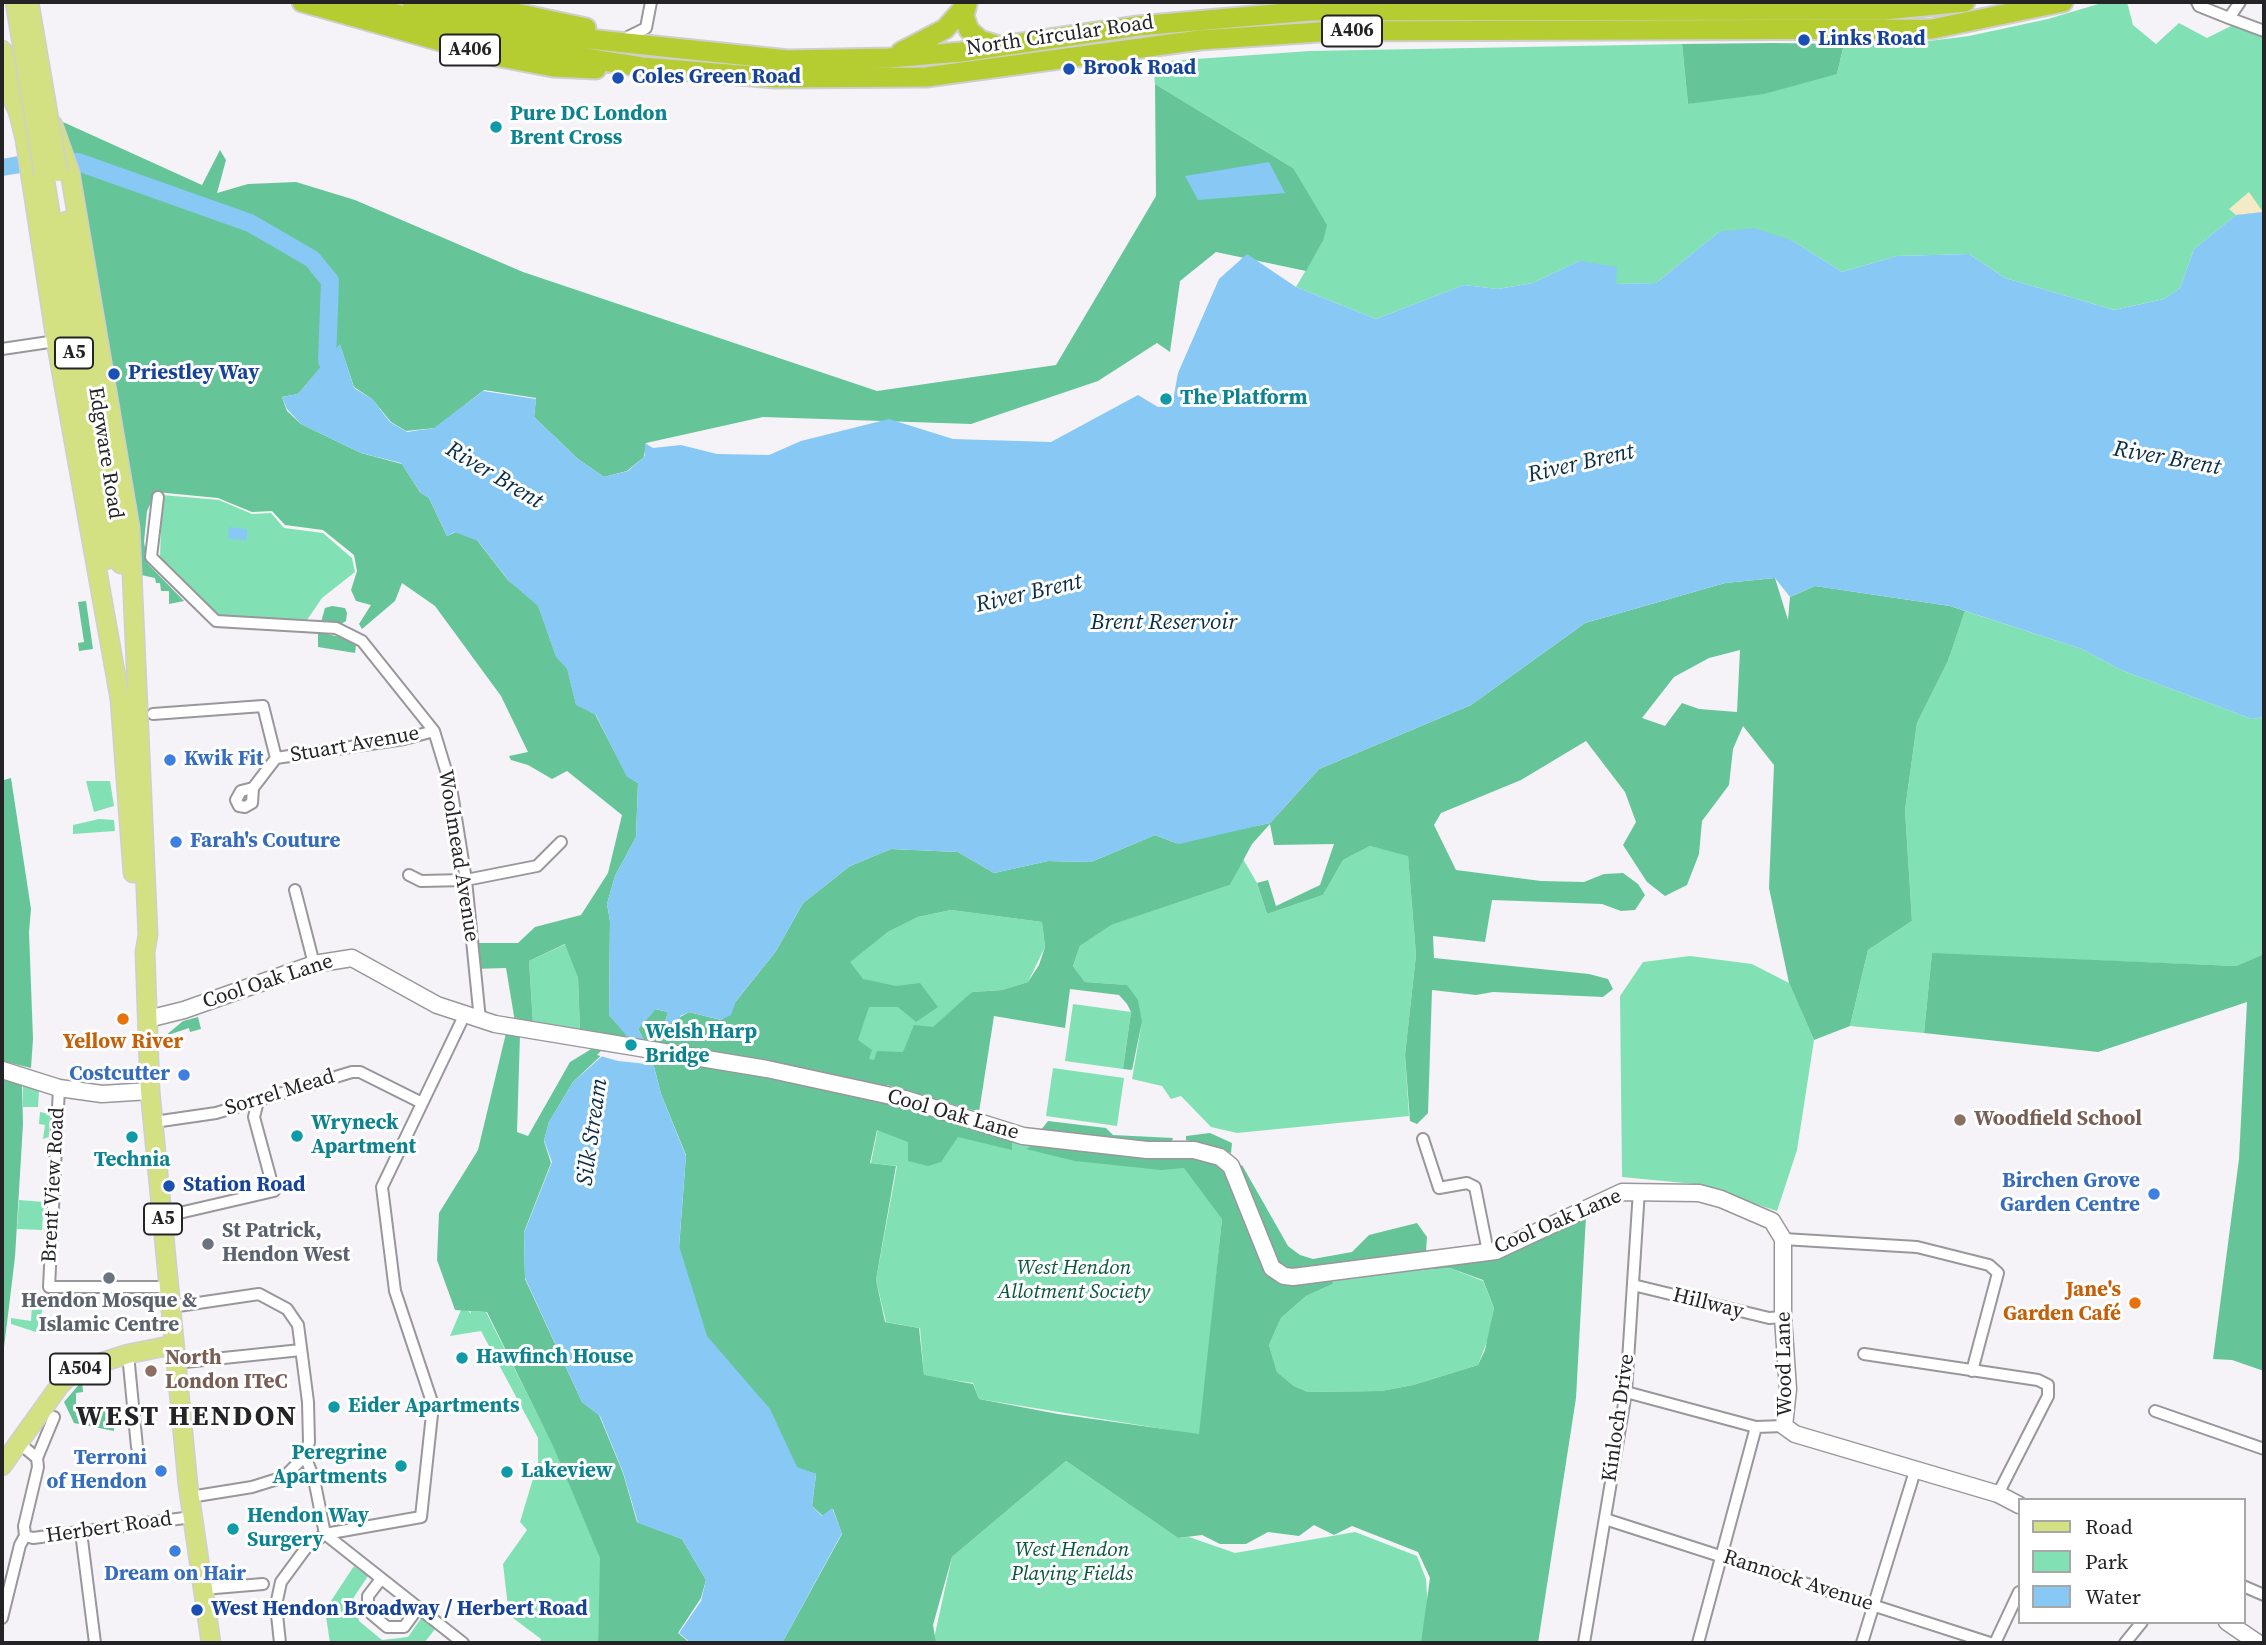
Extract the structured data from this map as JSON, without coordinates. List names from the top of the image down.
{
  "streets": {
    "highway": ["A406", "North Circular Road"],
    "main road": ["A5", "Edgware Road", "A504"],
    "street": [
      "Stuart Avenue",
      "Woolmead Avenue",
      "Cool Oak Lane",
      "Sorrel Mead",
      "Brent View Road",
      "Hillway",
      "Wood Lane",
      "Kinloch Drive",
      "Herbert Road",
      "Rannock Avenue"
    ]
  },
  "crossings": [
    ["A406", "North Circular Road"],
    ["A5", "Edgware Road"],
    ["A5", "Cool Oak Lane"],
    ["A5", "Sorrel Mead"],
    ["A5", "Brent View Road"],
    ["A5", "A504"],
    ["A5", "Herbert Road"],
    ["Stuart Avenue", "Woolmead Avenue"],
    ["Woolmead Avenue", "Cool Oak Lane"],
    ["Cool Oak Lane", "Wood Lane"],
    ["Cool Oak Lane", "Kinloch Drive"],
    ["Hillway", "Wood Lane"],
    ["Hillway", "Kinloch Drive"],
    ["Kinloch Drive", "Rannock Avenue"]
  ],
  "districts": ["WEST HENDON"],
  "water": ["River Brent", "Brent Reservoir", "Silk Stream"],
  "parks": ["West Hendon Allotment Society", "West Hendon Playing Fields"],
  "places": [
    "Links Road",
    "Brook Road",
    "Coles Green Road",
    "Pure DC London Brent Cross",
    "Priestley Way",
    "The Platform",
    "Kwik Fit",
    "Farah's Couture",
    "Yellow River",
    "Welsh Harp Bridge",
    "Costcutter",
    "Woodfield School",
    "Wryneck Apartment",
    "Technia",
    "Station Road",
    "Birchen Grove Garden Centre",
    "St Patrick, Hendon West",
    "Hendon Mosque & Islamic Centre",
    "Jane's Garden Café",
    "Hawfinch House",
    "North London ITeC",
    "Eider Apartments",
    "Peregrine Apartments",
    "Terroni of Hendon",
    "Lakeview",
    "Hendon Way Surgery",
    "Dream on Hair",
    "West Hendon Broadway / Herbert Road"
  ],
  "legend": ["Road", "Park", "Water"]
}
